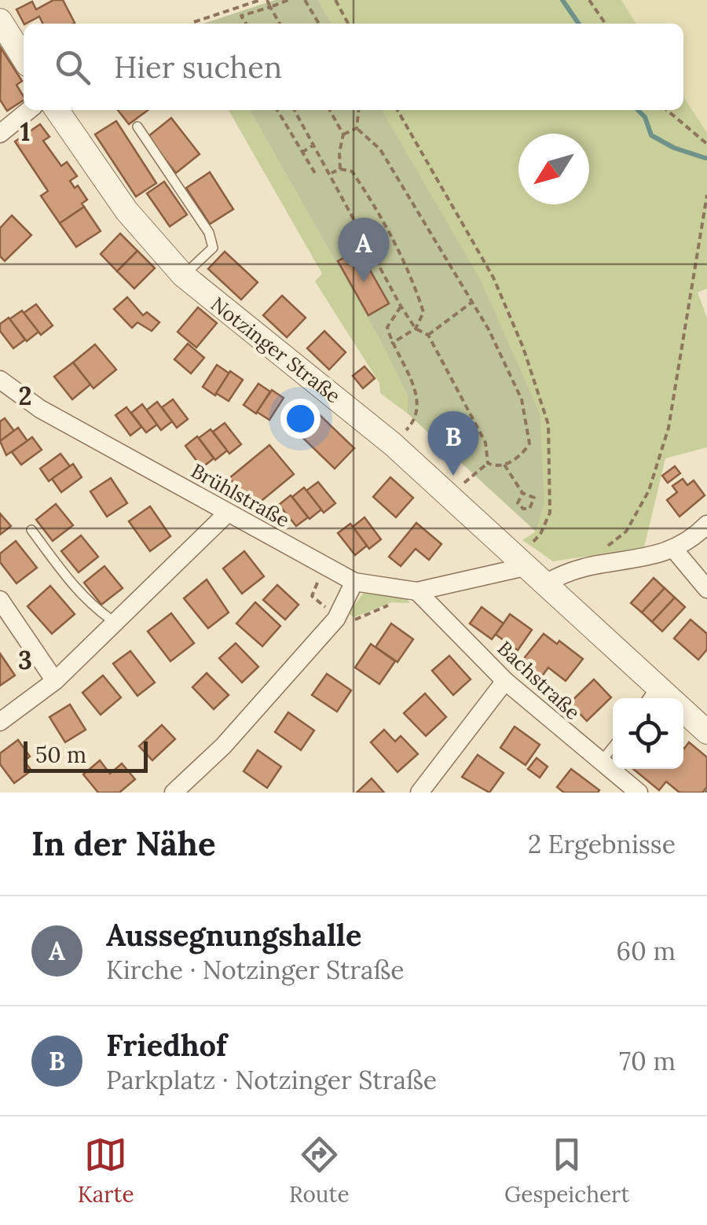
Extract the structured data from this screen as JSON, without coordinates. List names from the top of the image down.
{
  "streets": {
    "street": ["Notzinger Straße", "Brühlstraße", "Bachstraße"]
  },
  "crossings": [
    ["Notzinger Straße", "Brühlstraße"],
    ["Brühlstraße", "Bachstraße"]
  ],
  "scale_bar": "50 m",
  "north": "bottom left",
  "page": {
    "search": "Hier suchen",
    "pins": ["A", "B"],
    "scale": "50 m",
    "heading": ["In der Nähe", "2 Ergebnisse"],
    "list": [
      {
        "mark": "A",
        "name": "Aussegnungshalle",
        "note": "Kirche · Notzinger Straße",
        "value": "60 m"
      },
      {
        "mark": "B",
        "name": "Friedhof",
        "note": "Parkplatz · Notzinger Straße",
        "value": "70 m"
      }
    ],
    "nav": ["Karte", "Route", "Gespeichert"]
  },
  "grid": {
    "rows": ["1", "2", "3"]
  }
}
